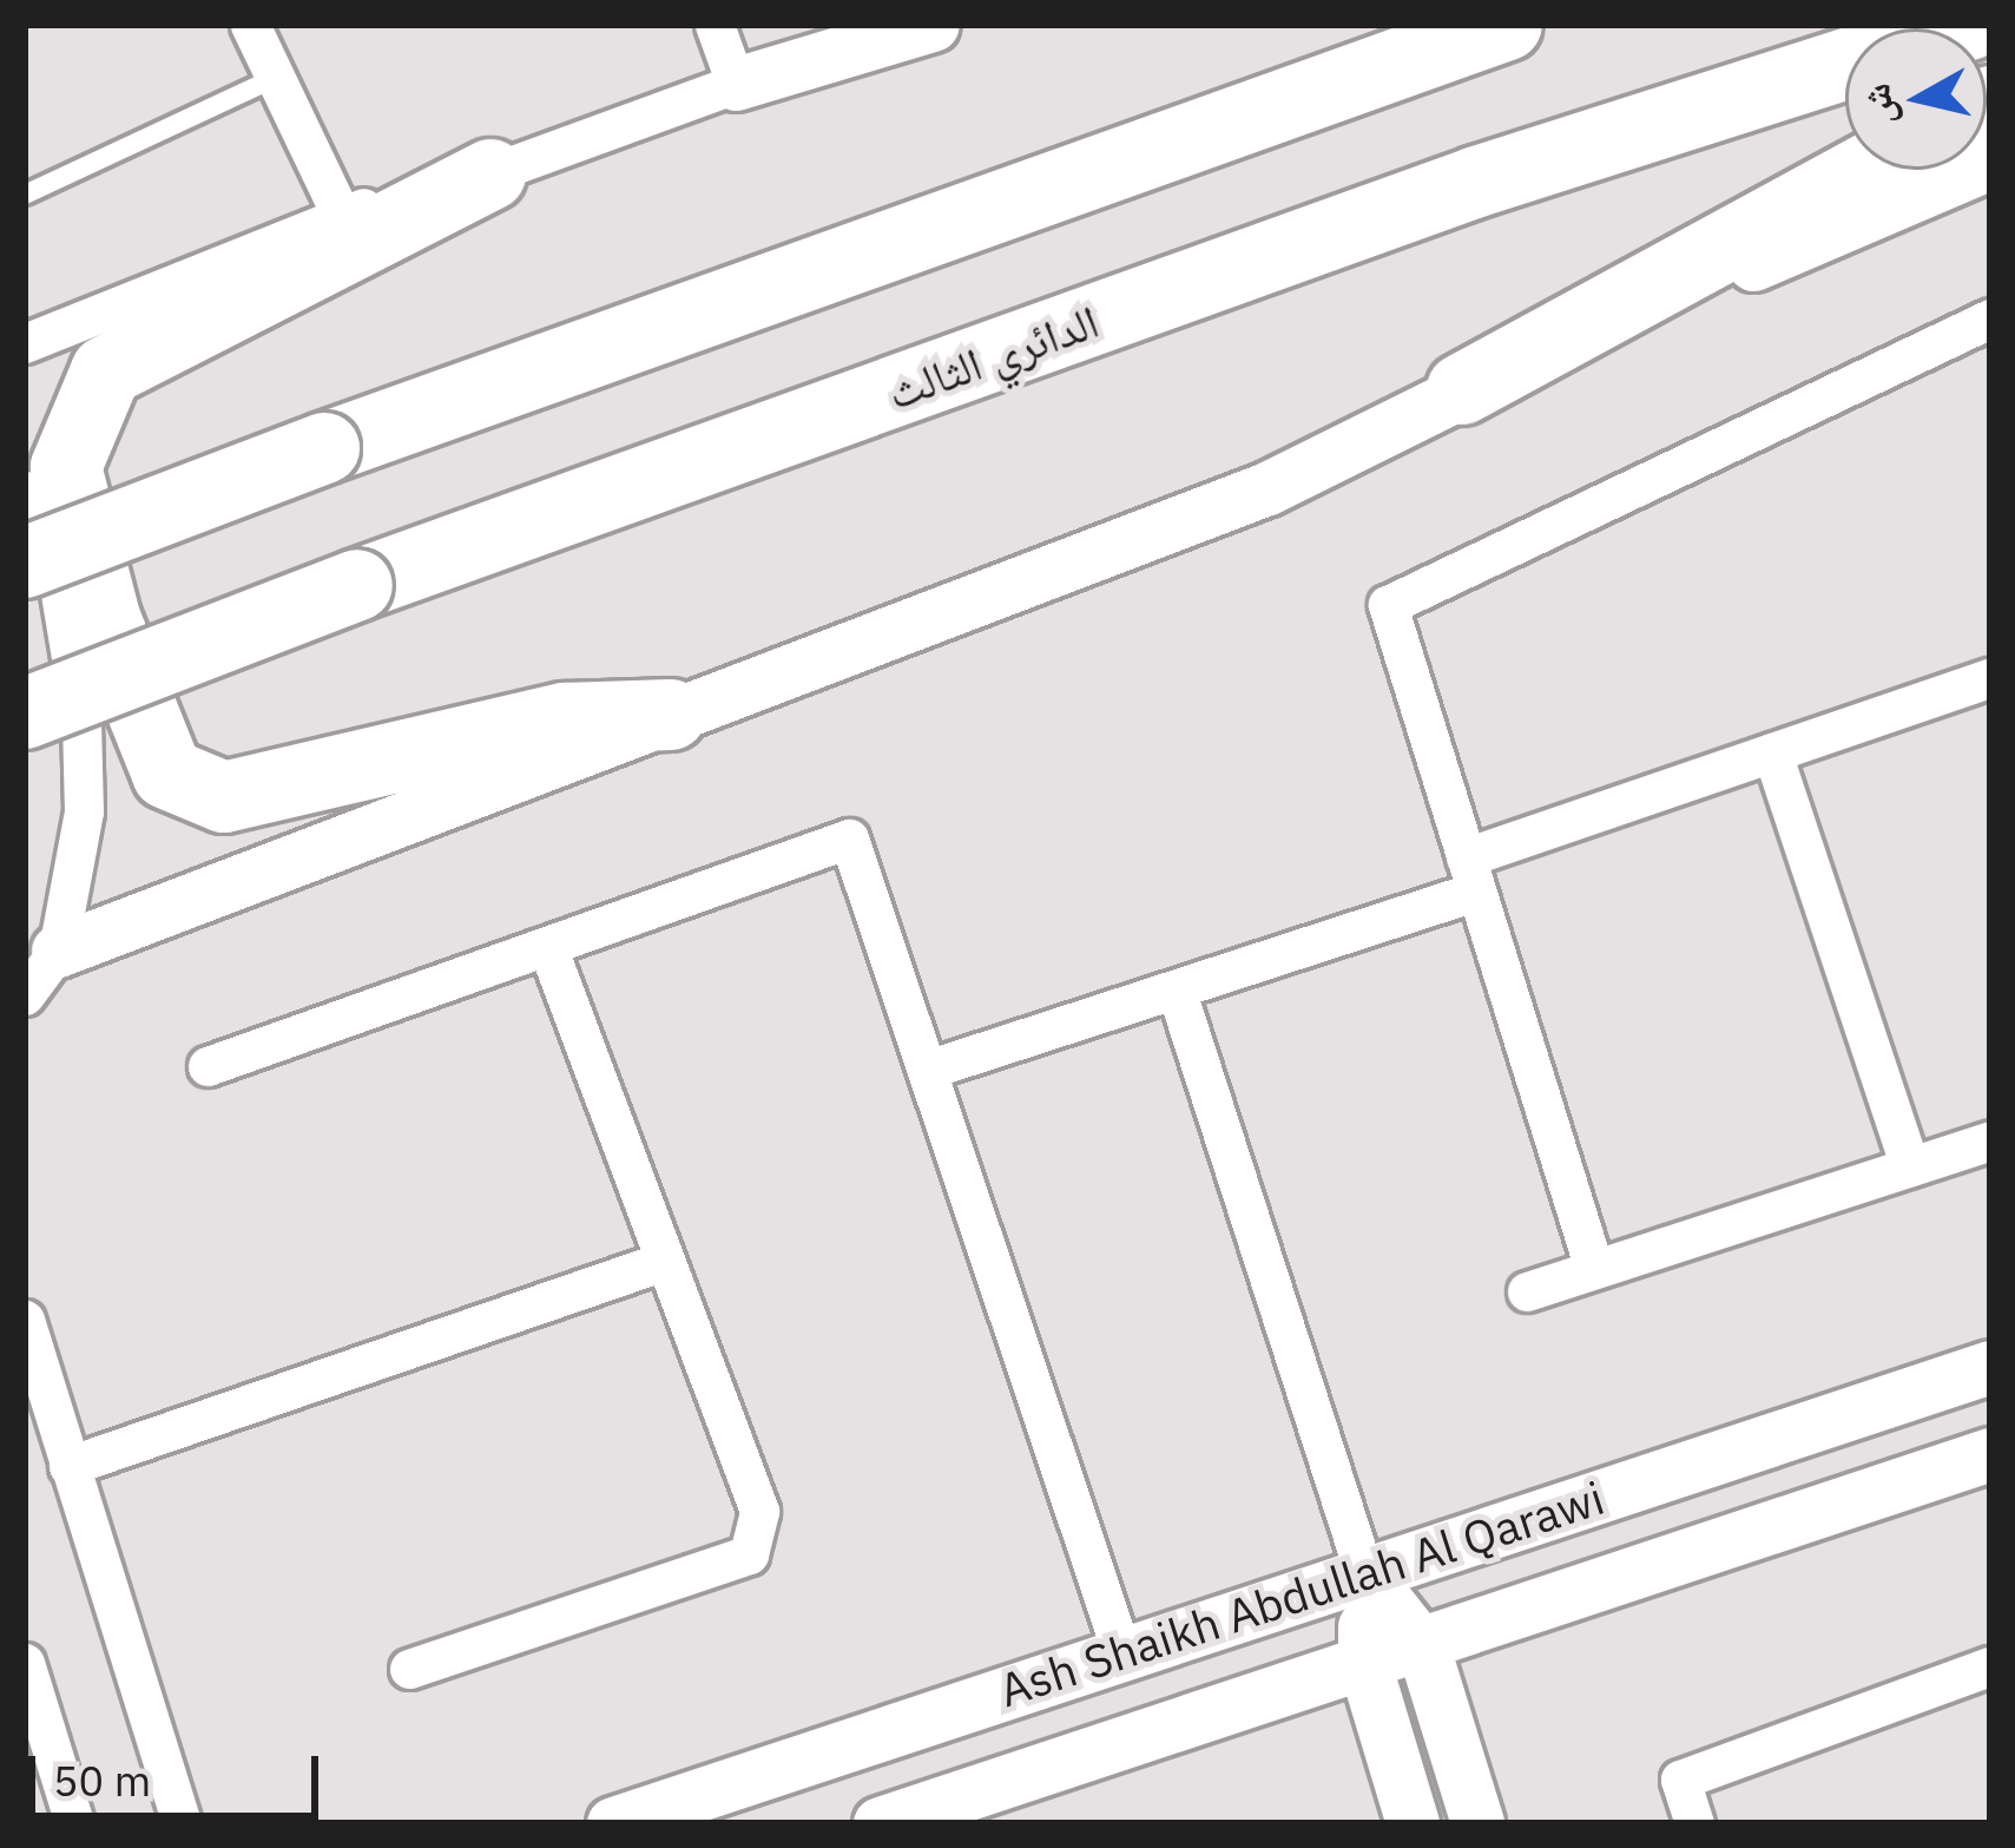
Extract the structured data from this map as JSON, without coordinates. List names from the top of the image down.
{
  "streets": {
    "highway": ["الدائري الثالث"],
    "street": ["Ash Shaikh Abdullah Al Qarawi"]
  },
  "scale_bar": "50 m",
  "north": "left"
}
